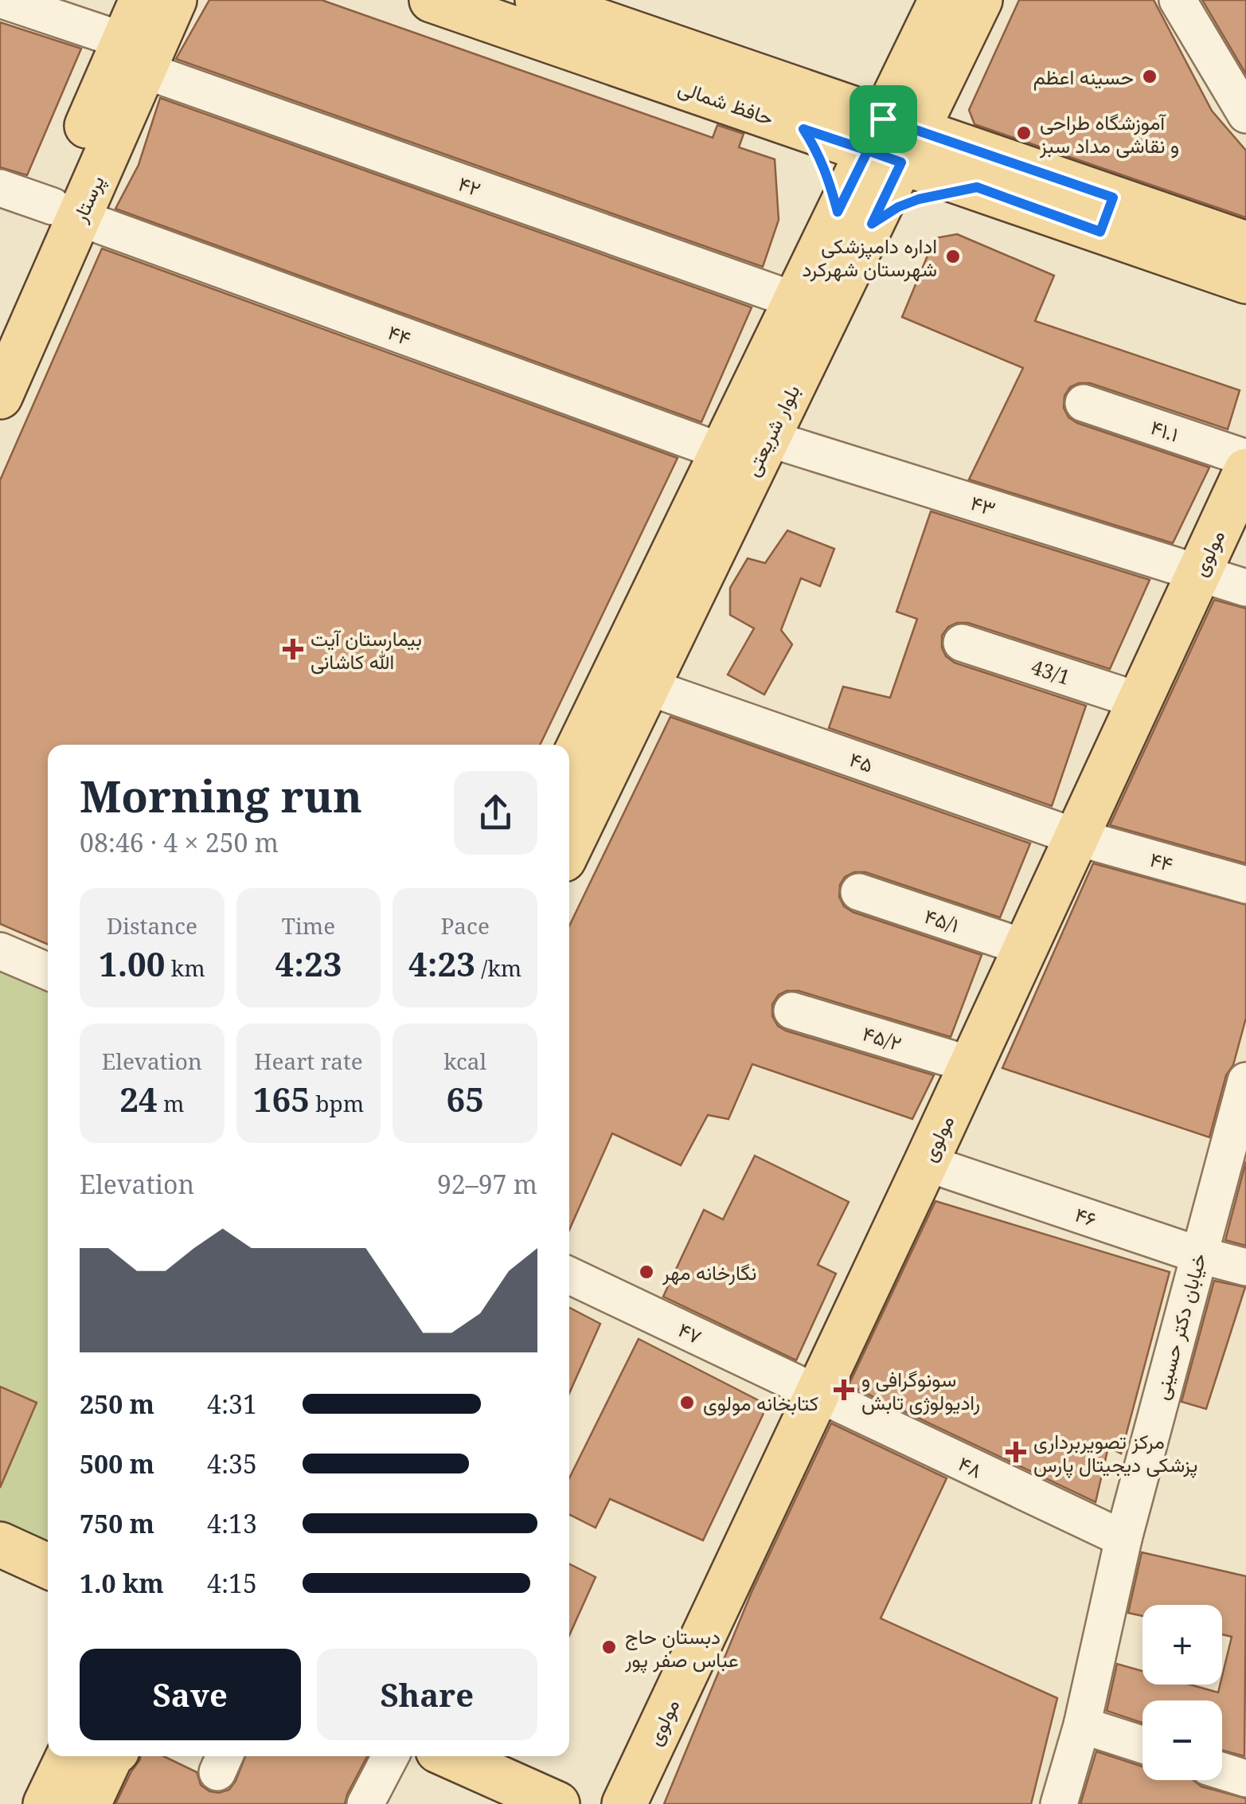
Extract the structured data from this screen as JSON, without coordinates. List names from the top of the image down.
{
  "streets": {
    "main road": [
      "حافظ شمالی",
      "پرستار",
      "بلوار شریعتی",
      "مولوی"
    ],
    "street": [
      "۴۲",
      "۴۴",
      "۴۱.۱",
      "۴۳",
      "43/1",
      "۴۵",
      "۴۵/۱",
      "۴۵/۲",
      "۴۶",
      "خیابان دکتر حسینی",
      "۴۷",
      "۴۸"
    ]
  },
  "crossings": [
    ["حافظ شمالی", "بلوار شریعتی"],
    ["۴۲", "پرستار"],
    ["۴۲", "بلوار شریعتی"],
    ["پرستار", "۴۴"],
    ["۴۴", "بلوار شریعتی"],
    ["۴۴", "مولوی"],
    ["۴۴", "۴۵"],
    ["بلوار شریعتی", "۴۳"],
    ["بلوار شریعتی", "۴۵"],
    ["۴۳", "مولوی"],
    ["مولوی", "43/1"],
    ["مولوی", "۴۵"],
    ["مولوی", "۴۵/۱"],
    ["مولوی", "۴۵/۲"],
    ["مولوی", "۴۶"],
    ["مولوی", "۴۷"],
    ["مولوی", "۴۸"],
    ["۴۶", "خیابان دکتر حسینی"],
    ["خیابان دکتر حسینی", "۴۸"],
    ["۴۷", "۴۸"]
  ],
  "places": {
    "other": [
      "حسینه اعظم",
      "آموزشگاه طراحی و نقاشی مداد سبز",
      "اداره دامپزشکی شهرستان شهرکرد",
      "نگارخانه مهر",
      "کتابخانه مولوی",
      "دبستان حاج عباس صفر پور"
    ],
    "health": ["بیمارستان آیت الله کاشانی", "سونوگرافی و رادیولوژی تابش", "مرکز تصویربرداری پزشکی دیجیتال پارس"]
  },
  "page": {
    "heading": ["Morning run", "08:46 · 4 × 250 m"],
    "stats": [
      ["Distance", "1.00 km"],
      ["Time", "4:23"],
      ["Pace", "4:23 /km"],
      ["Elevation", "24 m"],
      ["Heart rate", "165 bpm"],
      ["kcal", "65"]
    ],
    "chart": ["Elevation", "92–97 m"],
    "list": [
      {
        "name": "250 m",
        "note": "4:31"
      },
      {
        "name": "500 m",
        "note": "4:35"
      },
      {
        "name": "750 m",
        "note": "4:13"
      },
      {
        "name": "1.0 km",
        "note": "4:15"
      }
    ],
    "map_buttons": ["+", "−"],
    "buttons": ["Save", "Share"]
  }
}
